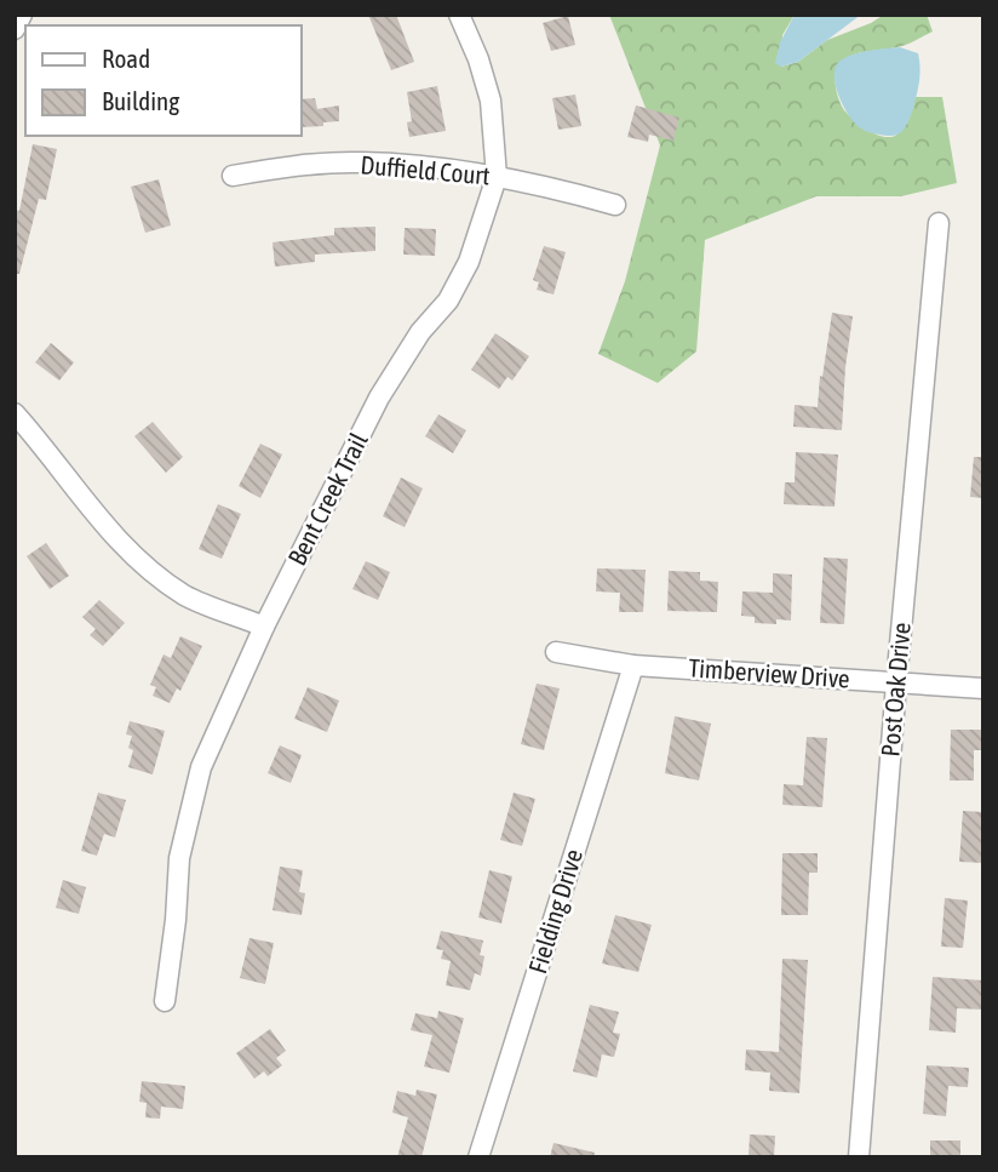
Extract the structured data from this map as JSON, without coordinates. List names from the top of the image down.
{
  "streets": {
    "street": [
      "Duffield Court",
      "Bent Creek Trail",
      "Timberview Drive",
      "Post Oak Drive",
      "Fielding Drive"
    ]
  },
  "crossings": [
    ["Duffield Court", "Bent Creek Trail"],
    ["Timberview Drive", "Post Oak Drive"],
    ["Timberview Drive", "Fielding Drive"]
  ],
  "legend": ["Road", "Building"]
}
